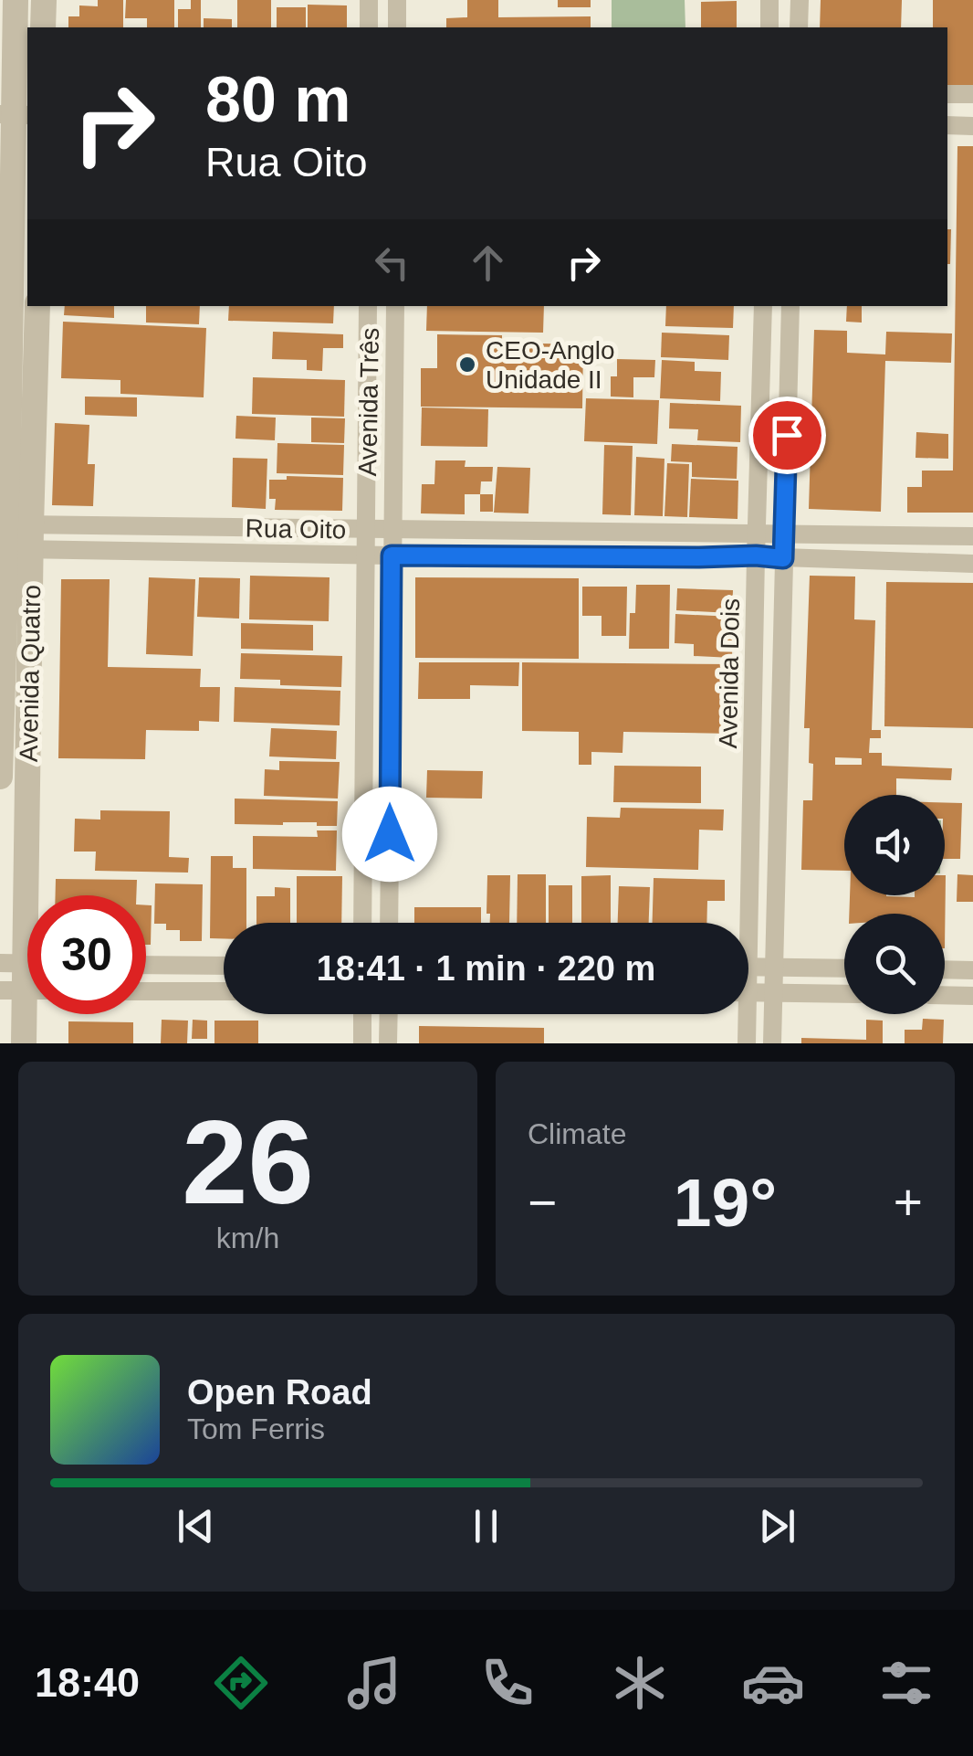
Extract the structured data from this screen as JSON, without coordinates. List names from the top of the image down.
{
  "streets": {
    "street": [
      "Avenida Três",
      "Rua Oito",
      "Avenida Quatro",
      "Avenida Dois"
    ]
  },
  "crossings": [
    ["Avenida Três", "Rua Oito"],
    ["Rua Oito", "Avenida Quatro"],
    ["Rua Oito", "Avenida Dois"]
  ],
  "places": ["CEO-Anglo Unidade II"],
  "page": {
    "turn": ["80 m", "Rua Oito"],
    "limit": "30",
    "trip": "18:41 · 1 min · 220 m",
    "tile": [
      ["26", "km/h"],
      "Climate"
    ],
    "heat": ["−", "19°", "+"],
    "song": ["Open Road", "Tom Ferris"],
    "tabs": "18:40"
  }
}
